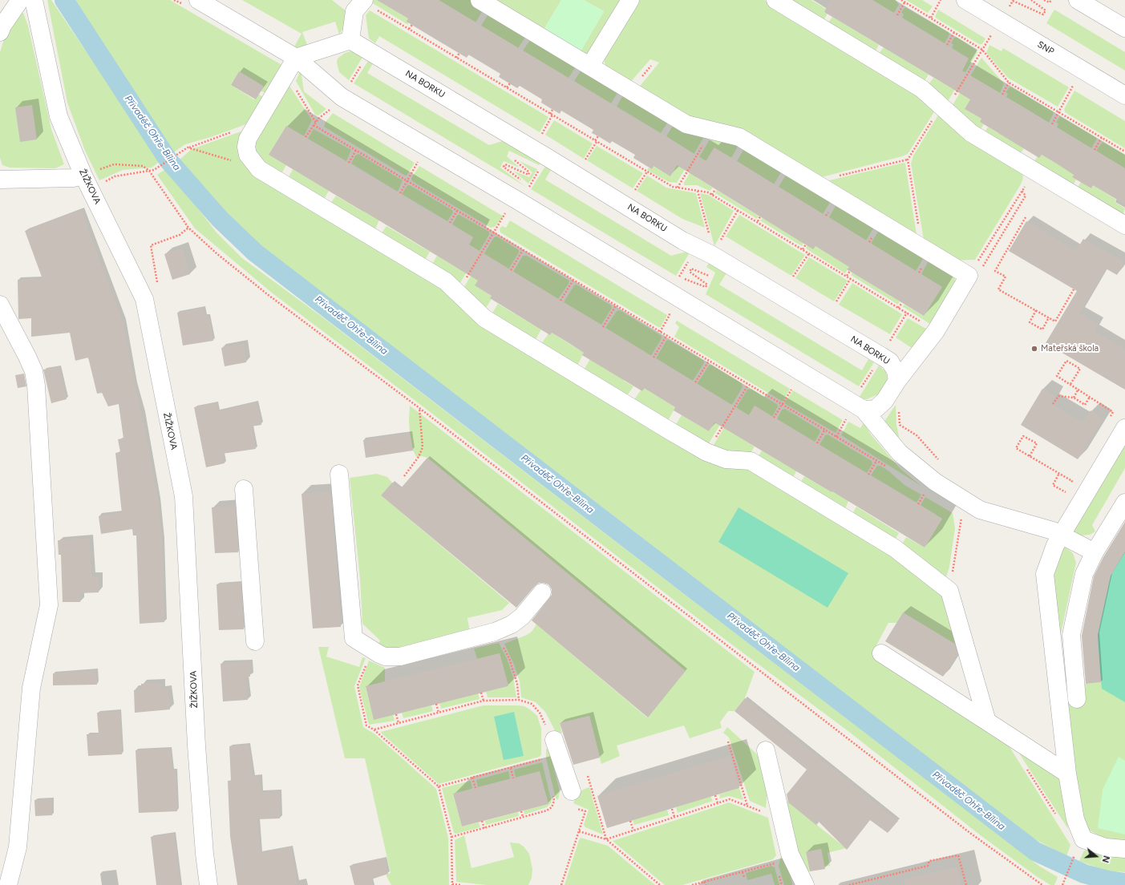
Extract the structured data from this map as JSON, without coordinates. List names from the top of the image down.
{
  "streets": {
    "street": ["SNP", "NA BORKU", "ŽIŽKOVA"]
  },
  "water": ["Přivaděč Ohře-Bílina"],
  "places": ["Mateřská škola"],
  "north": "right"
}
